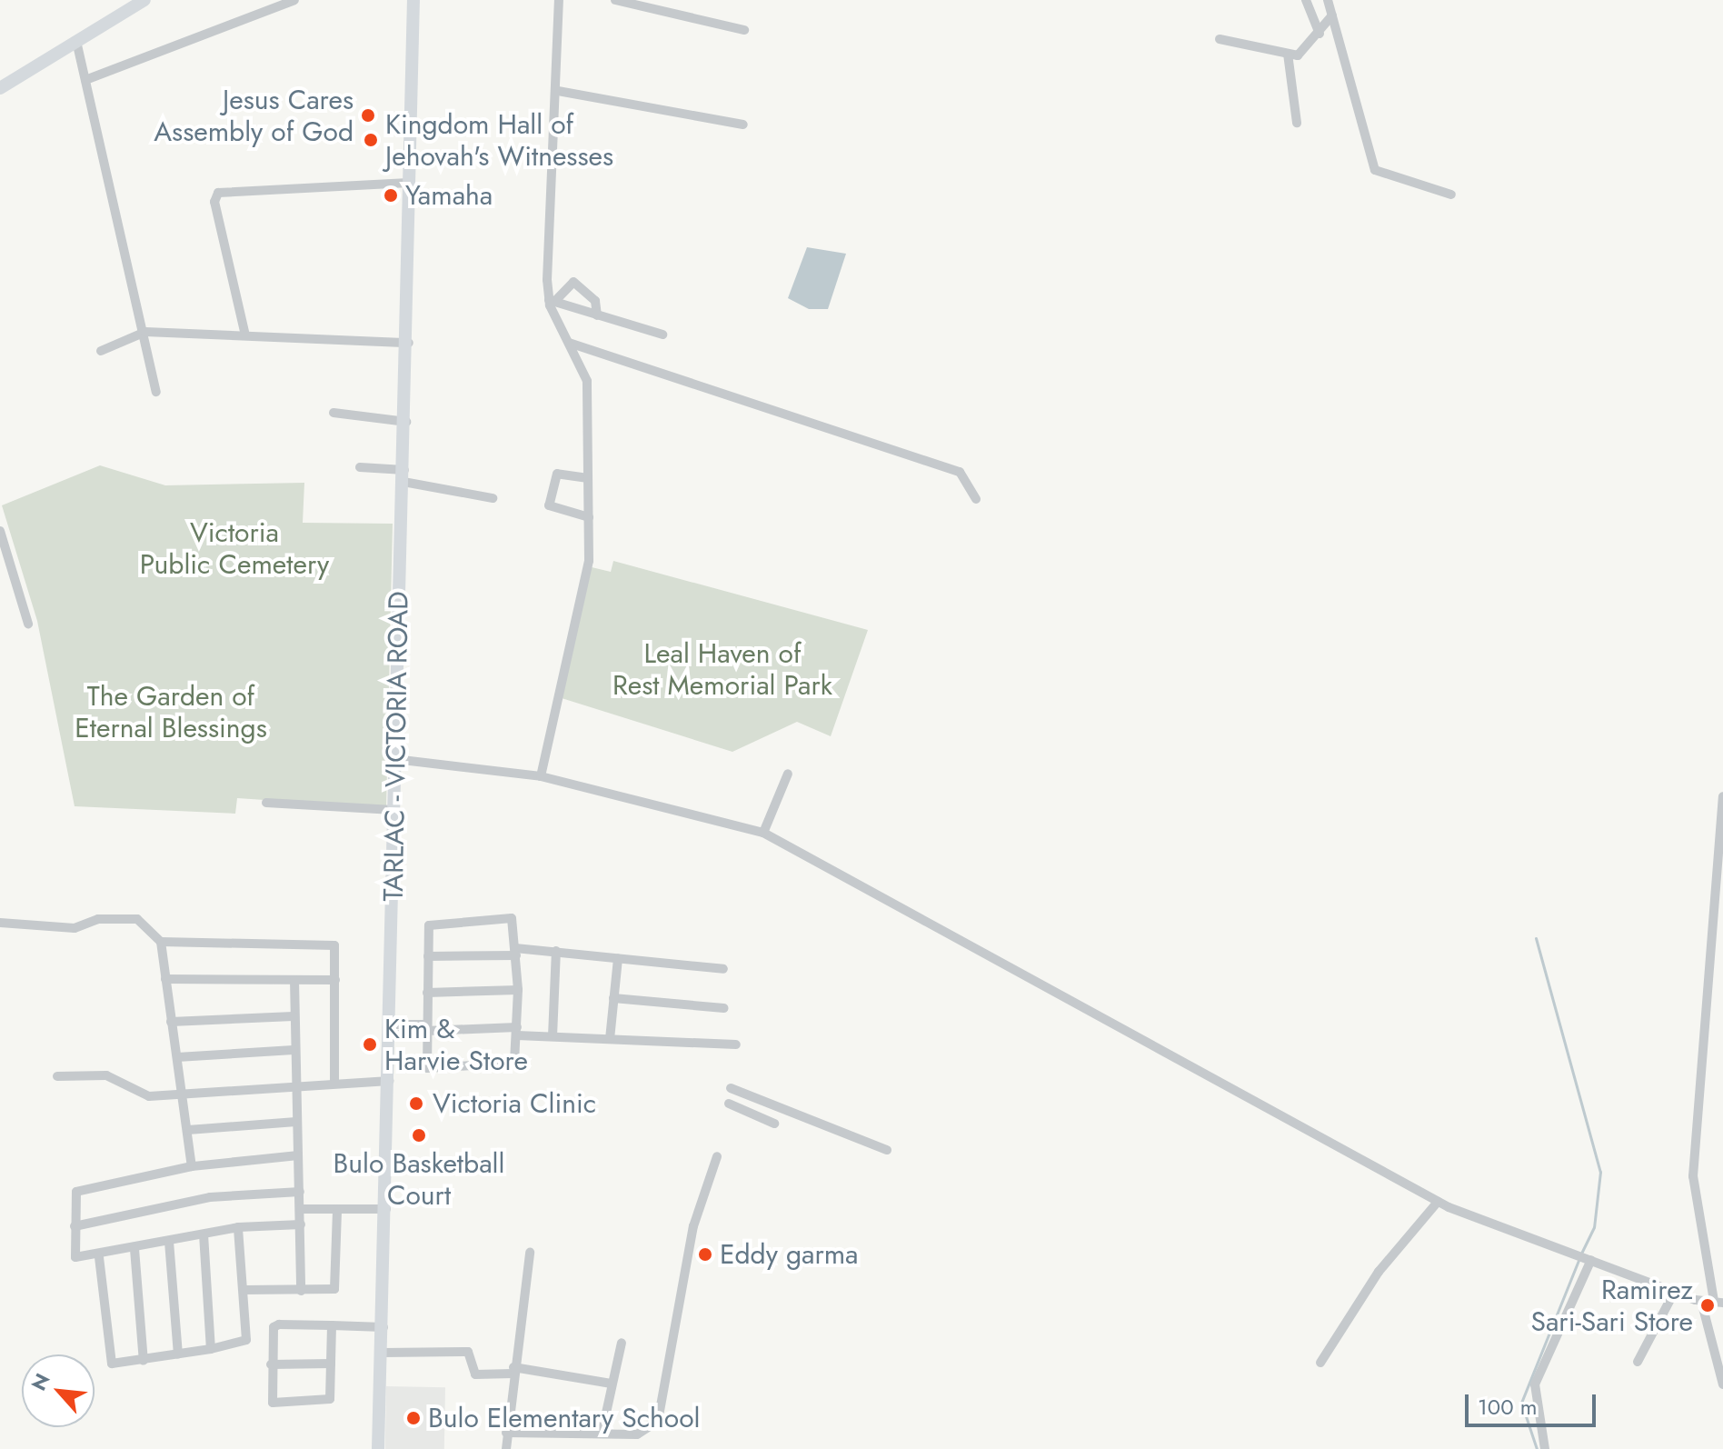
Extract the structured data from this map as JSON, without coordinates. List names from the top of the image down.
{
  "streets": {
    "main road": ["TARLAC - VICTORIA ROAD"]
  },
  "parks": ["Victoria Public Cemetery", "Leal Haven of Rest Memorial Park", "The Garden of Eternal Blessings"],
  "places": [
    "Jesus Cares Assembly of God",
    "Kingdom Hall of Jehovah's Witnesses",
    "Yamaha",
    "Kim & Harvie Store",
    "Victoria Clinic",
    "Bulo Basketball Court",
    "Eddy garma",
    "Ramirez Sari-Sari Store",
    "Bulo Elementary School"
  ],
  "scale_bar": "100 m",
  "north": "top left"
}
